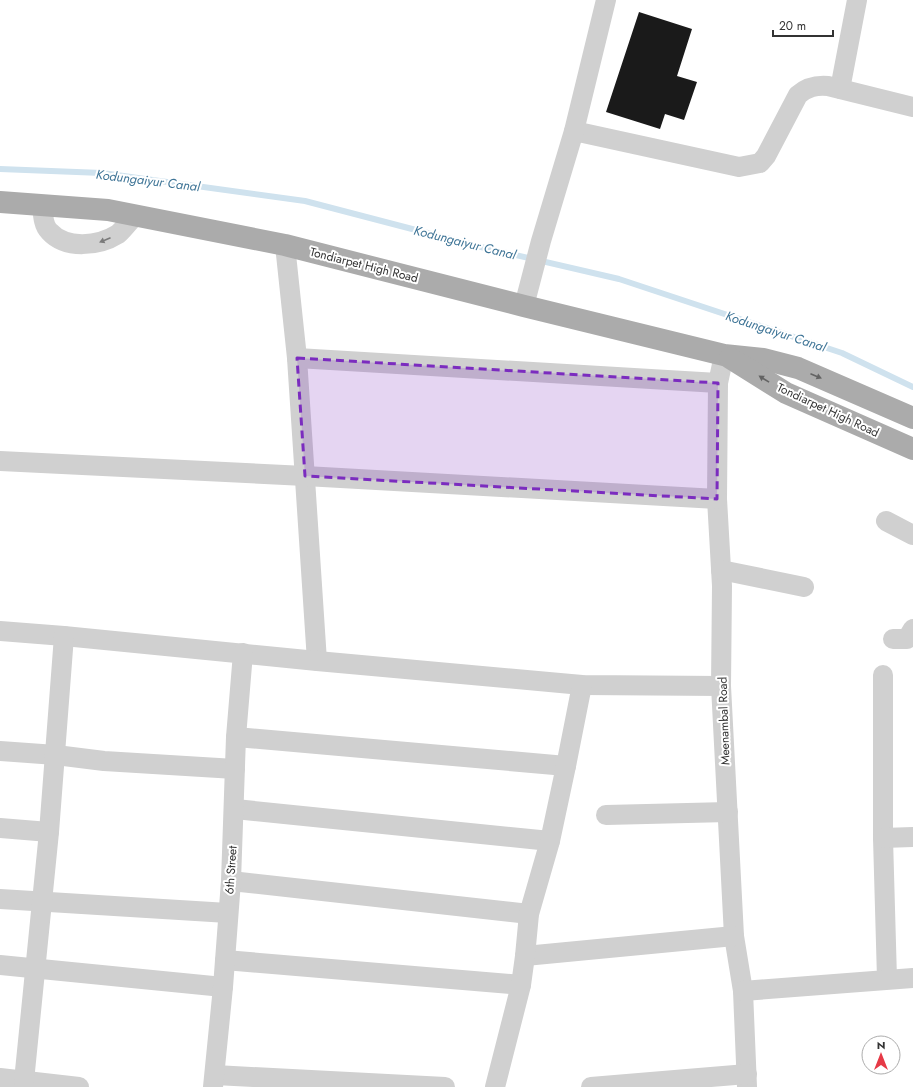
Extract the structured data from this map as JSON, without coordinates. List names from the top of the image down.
{
  "streets": {
    "main road": ["Tondiarpet High Road"],
    "street": ["Meenambal Road", "6th Street"]
  },
  "crossings": [
    ["Tondiarpet High Road", "Meenambal Road"]
  ],
  "water": ["Kodungaiyur Canal"],
  "scale_bar": "20 m",
  "north": "top"
}
